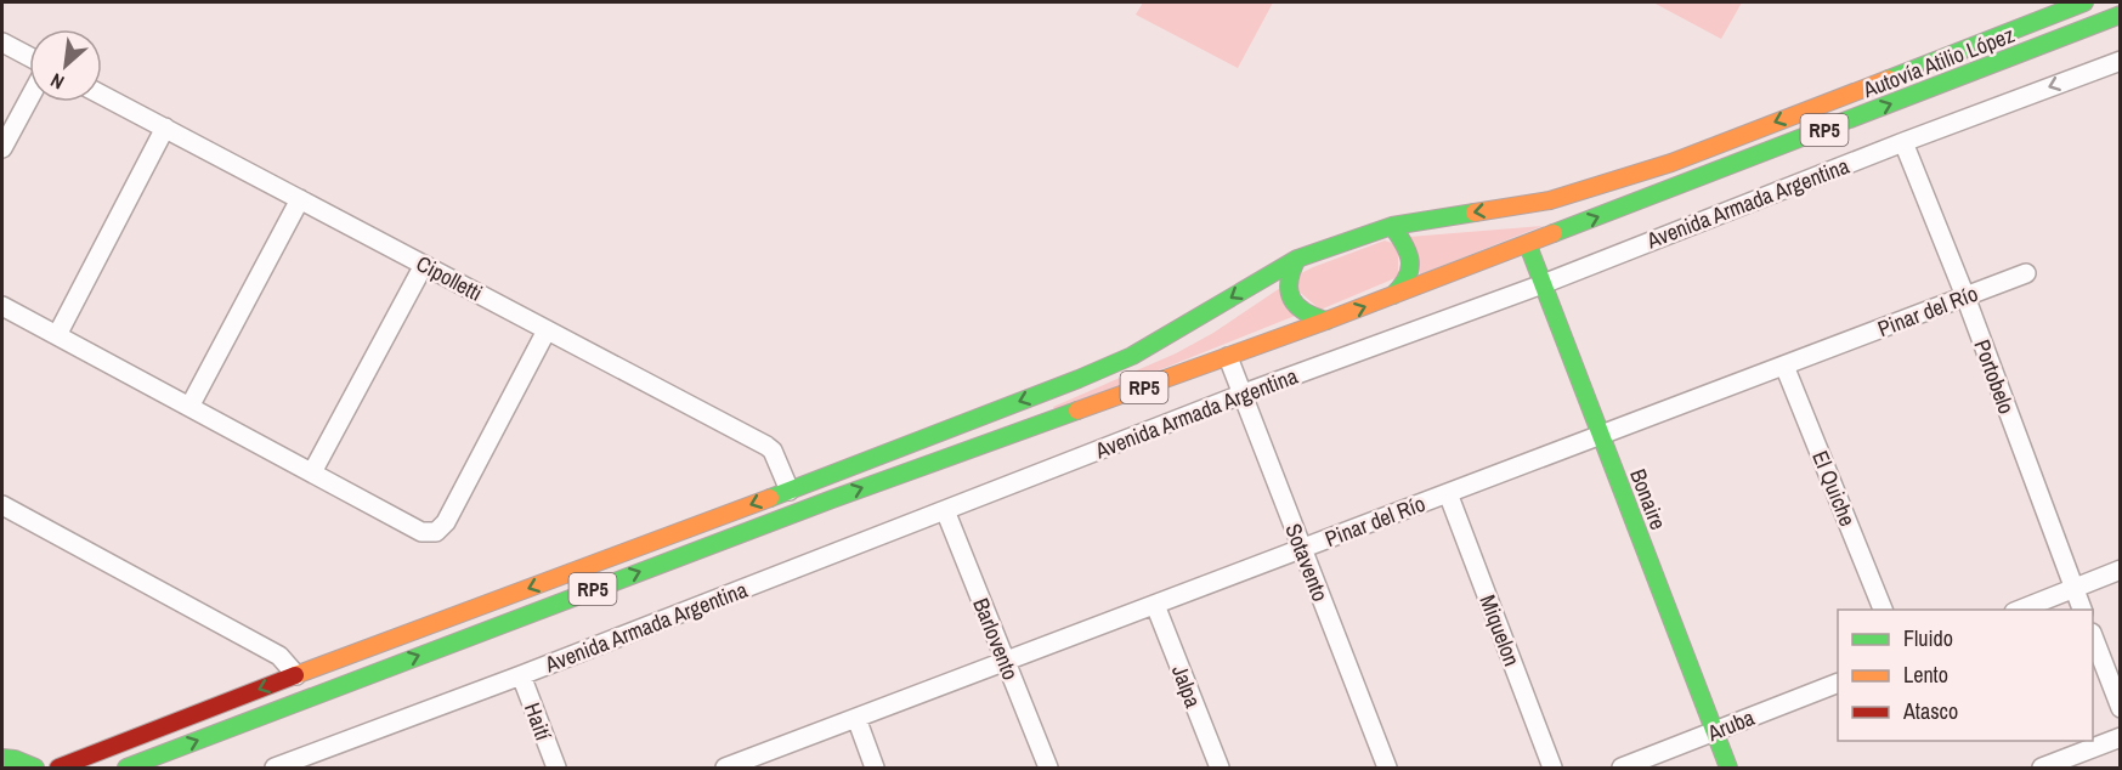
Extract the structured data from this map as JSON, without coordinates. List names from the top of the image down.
{
  "streets": {
    "main road": [
      "Autovía Atilio López",
      "RP5",
      "Avenida Armada Argentina",
      "Bonaire"
    ],
    "street": [
      "Cipolletti",
      "Pinar del Río",
      "Portobelo",
      "El Quiche",
      "Sotavento",
      "Miquelon",
      "Barlovento",
      "Jalpa",
      "Haití",
      "Aruba"
    ]
  },
  "crossings": [
    ["Autovía Atilio López", "RP5"],
    ["Autovía Atilio López", "Avenida Armada Argentina"],
    ["Autovía Atilio López", "Bonaire"],
    ["RP5", "Cipolletti"],
    ["Avenida Armada Argentina", "Portobelo"],
    ["Avenida Armada Argentina", "Bonaire"],
    ["Avenida Armada Argentina", "Sotavento"],
    ["Avenida Armada Argentina", "Barlovento"],
    ["Avenida Armada Argentina", "Haití"],
    ["Pinar del Río", "Portobelo"],
    ["Pinar del Río", "El Quiche"],
    ["Pinar del Río", "Bonaire"],
    ["Pinar del Río", "Sotavento"],
    ["Pinar del Río", "Miquelon"],
    ["Pinar del Río", "Barlovento"],
    ["Pinar del Río", "Jalpa"],
    ["Bonaire", "Aruba"]
  ],
  "legend": ["Fluido", "Lento", "Atasco"],
  "north": "bottom left"
}
